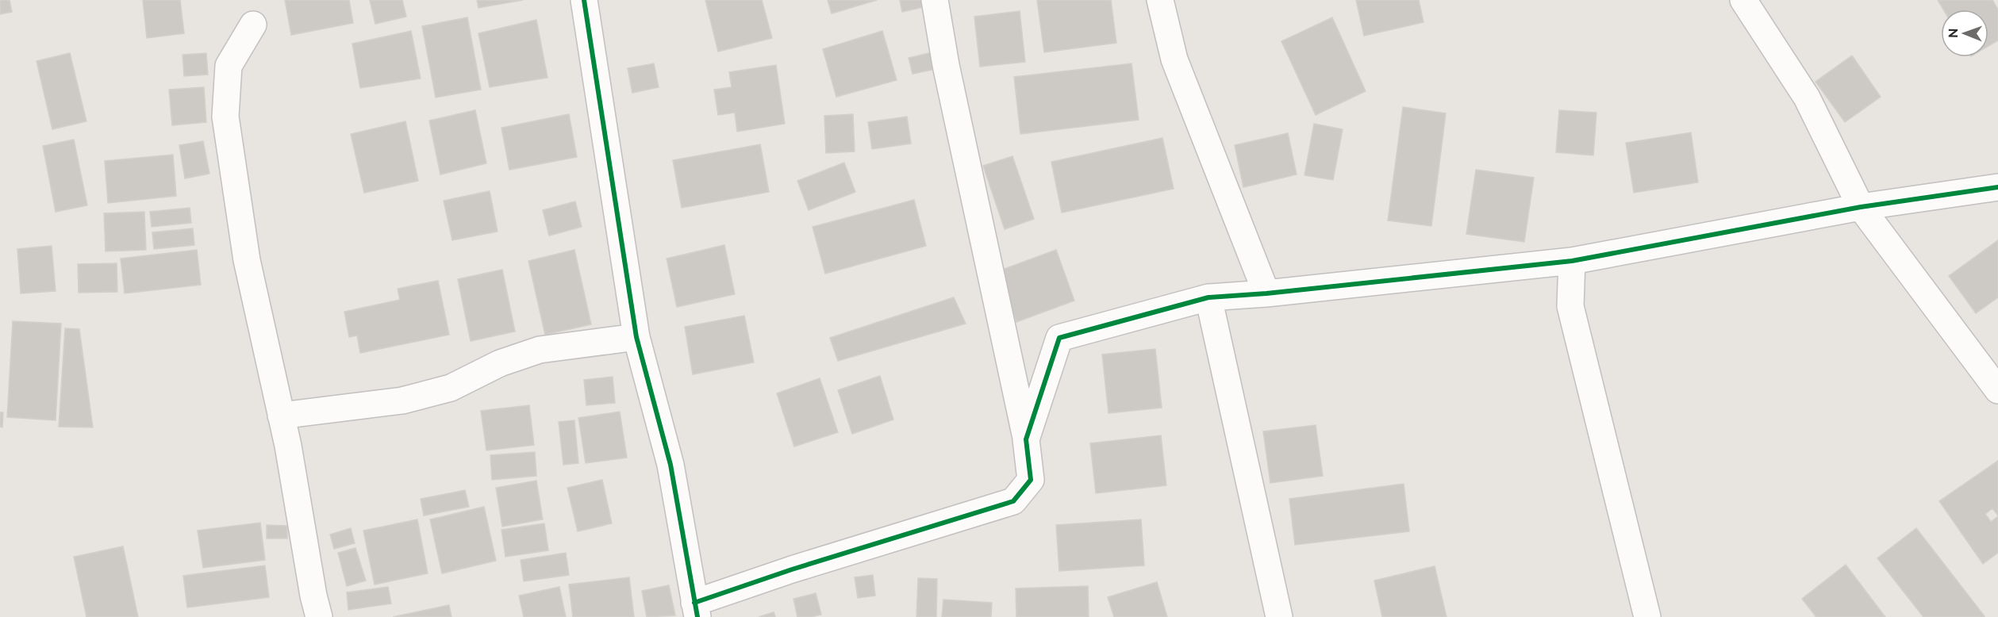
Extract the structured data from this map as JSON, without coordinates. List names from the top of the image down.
{
  "north": "left"
}
